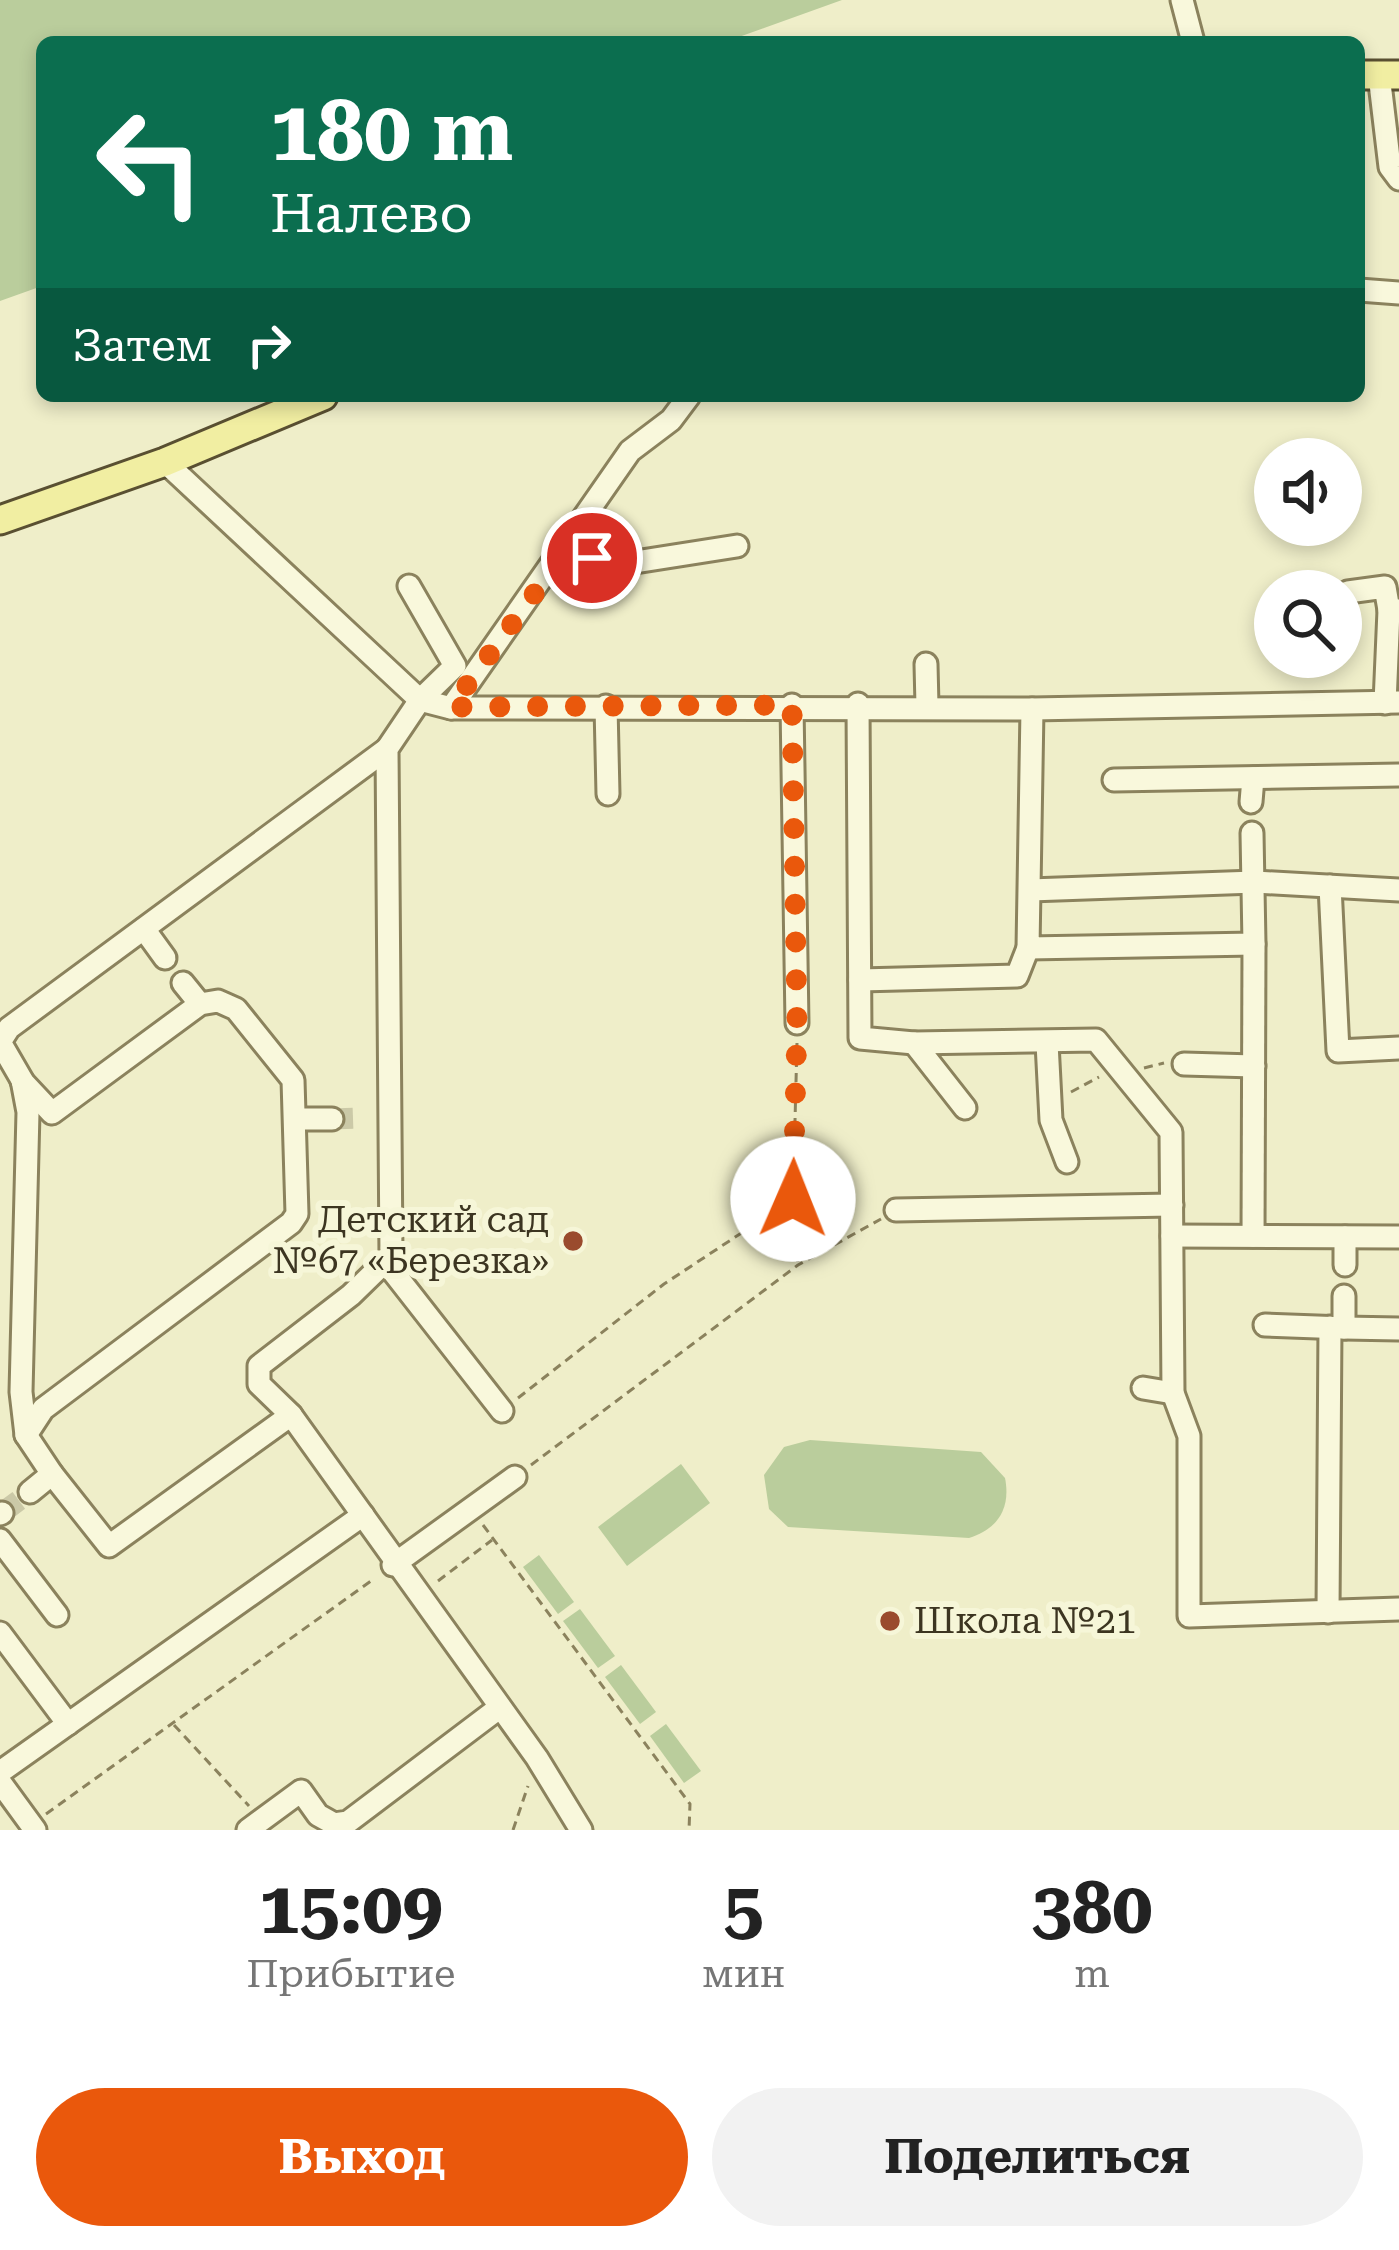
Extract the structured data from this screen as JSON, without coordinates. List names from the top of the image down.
{
  "places": ["Детский сад №67 «Березка»", "Школа №21"],
  "page": {
    "turn": ["180 m", "Налево"],
    "then": "Затем",
    "eta": [
      "15:09",
      "Прибытие",
      "5",
      "мин",
      "380",
      "m"
    ],
    "buttons": ["Выход", "Поделиться"]
  }
}
